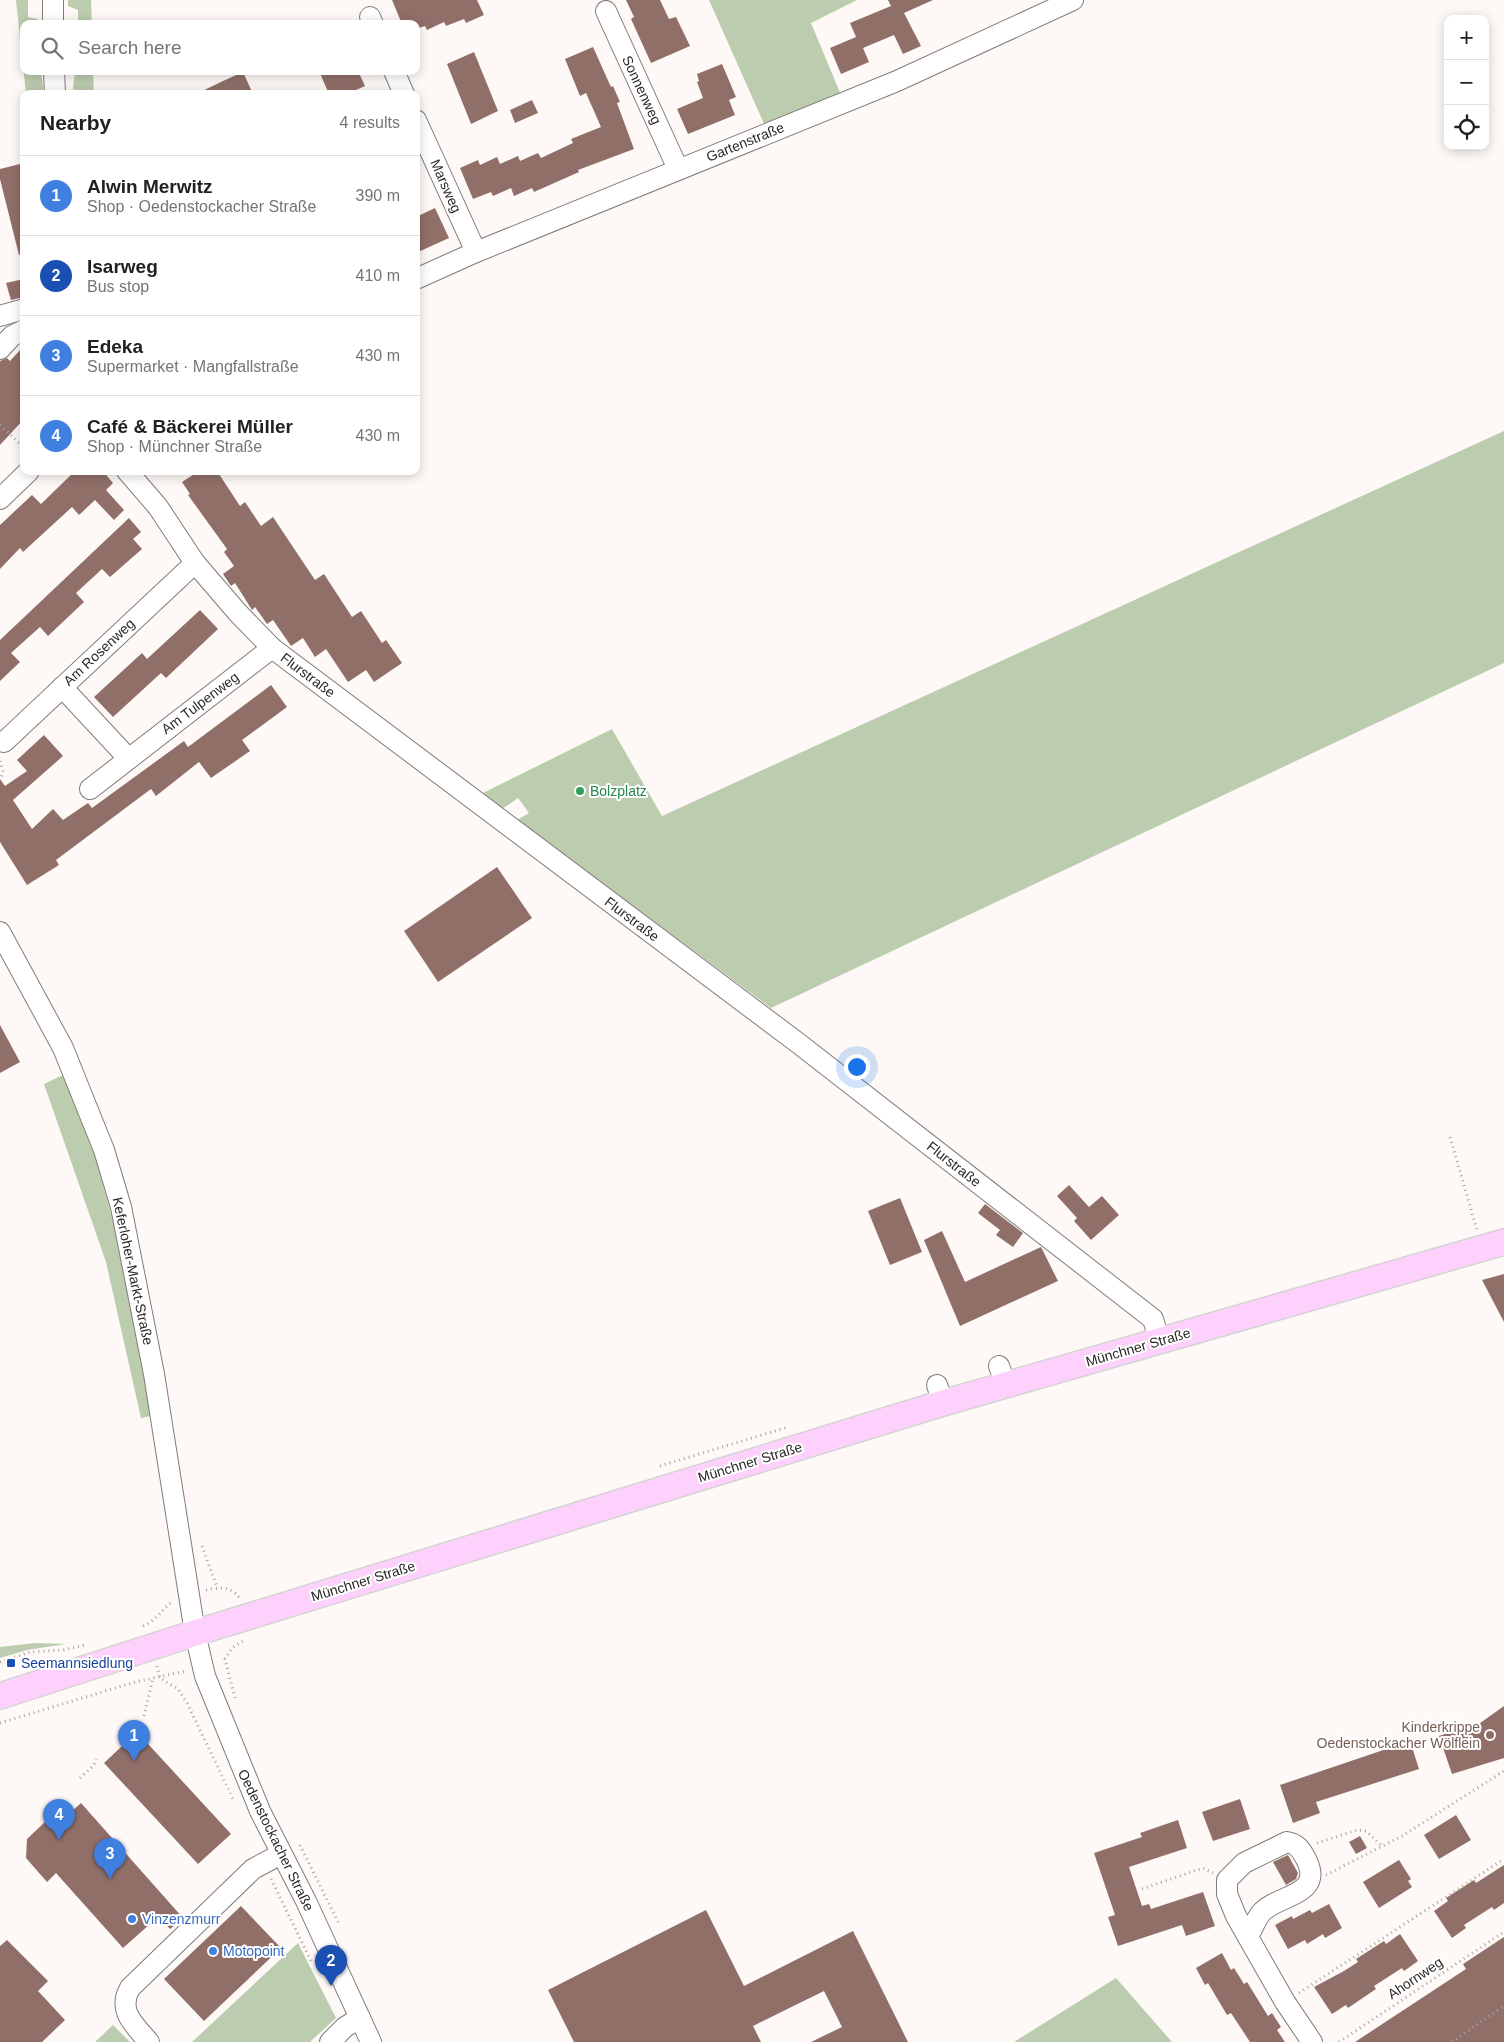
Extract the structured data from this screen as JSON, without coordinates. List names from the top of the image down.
{
  "streets": {
    "main road": ["Münchner Straße"],
    "street": [
      "Sonnenweg",
      "Gartenstraße",
      "Marsweg",
      "Am Rosenweg",
      "Flurstraße",
      "Am Tulpenweg",
      "Keferloher-Markt-Straße",
      "Oedenstockacher Straße"
    ],
    "path": ["Ahornweg"]
  },
  "crossings": [
    ["Sonnenweg", "Gartenstraße"],
    ["Gartenstraße", "Marsweg"],
    ["Am Rosenweg", "Flurstraße"],
    ["Flurstraße", "Am Tulpenweg"],
    ["Flurstraße", "Münchner Straße"],
    ["Keferloher-Markt-Straße", "Münchner Straße"],
    ["Keferloher-Markt-Straße", "Oedenstockacher Straße"],
    ["Münchner Straße", "Oedenstockacher Straße"]
  ],
  "places": {
    "other": [
      "Bolzplatz",
      "Kinderkrippe Oedenstockacher Wölflein",
      "Vinzenzmurr",
      "Motopoint"
    ],
    "transit": ["Seemannsiedlung"]
  },
  "page": {
    "map_buttons": ["+", "−"],
    "search": "Search here",
    "heading": ["Nearby", "4 results"],
    "list": [
      {
        "mark": "1",
        "name": "Alwin Merwitz",
        "note": "Shop · Oedenstockacher Straße",
        "value": "390 m"
      },
      {
        "mark": "2",
        "name": "Isarweg",
        "note": "Bus stop",
        "value": "410 m"
      },
      {
        "mark": "3",
        "name": "Edeka",
        "note": "Supermarket · Mangfallstraße",
        "value": "430 m"
      },
      {
        "mark": "4",
        "name": "Café & Bäckerei Müller",
        "note": "Shop · Münchner Straße",
        "value": "430 m"
      }
    ],
    "pins": [
      "1",
      "4",
      "3",
      "2"
    ]
  }
}
